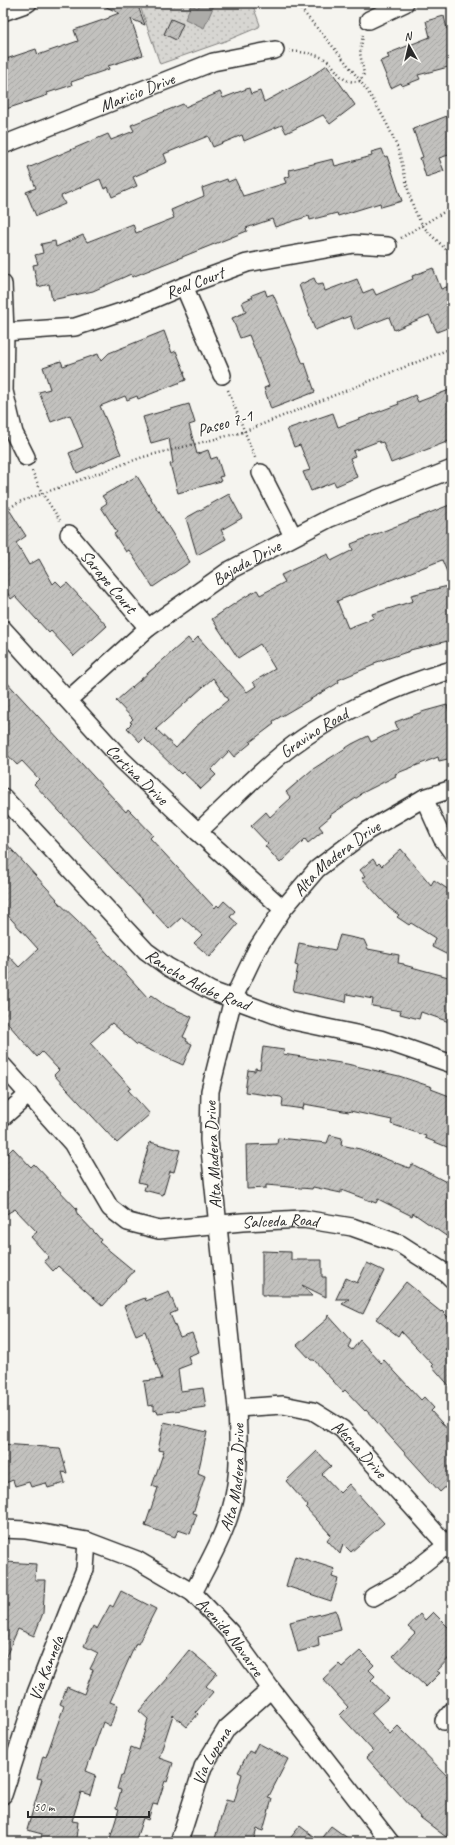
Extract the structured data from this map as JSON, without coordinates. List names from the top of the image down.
{
  "streets": {
    "street": [
      "Maricio Drive",
      "Real Court",
      "Bajada Drive",
      "Sarape Court",
      "Gravino Road",
      "Cortina Drive",
      "Alta Madera Drive",
      "Rancho Adobe Road",
      "Salceda Road",
      "Alesna Drive",
      "Avenida Navarre",
      "Via Kannela",
      "Via Lupona"
    ],
    "path": ["Paseo 7-1"]
  },
  "crossings": [
    ["Bajada Drive", "Sarape Court"],
    ["Bajada Drive", "Cortina Drive"],
    ["Gravino Road", "Cortina Drive"],
    ["Cortina Drive", "Alta Madera Drive"],
    ["Alta Madera Drive", "Rancho Adobe Road"],
    ["Alta Madera Drive", "Salceda Road"],
    ["Alta Madera Drive", "Alesna Drive"],
    ["Alta Madera Drive", "Avenida Navarre"],
    ["Avenida Navarre", "Via Kannela"],
    ["Avenida Navarre", "Via Lupona"]
  ],
  "scale_bar": "50 m",
  "north": "top"
}
